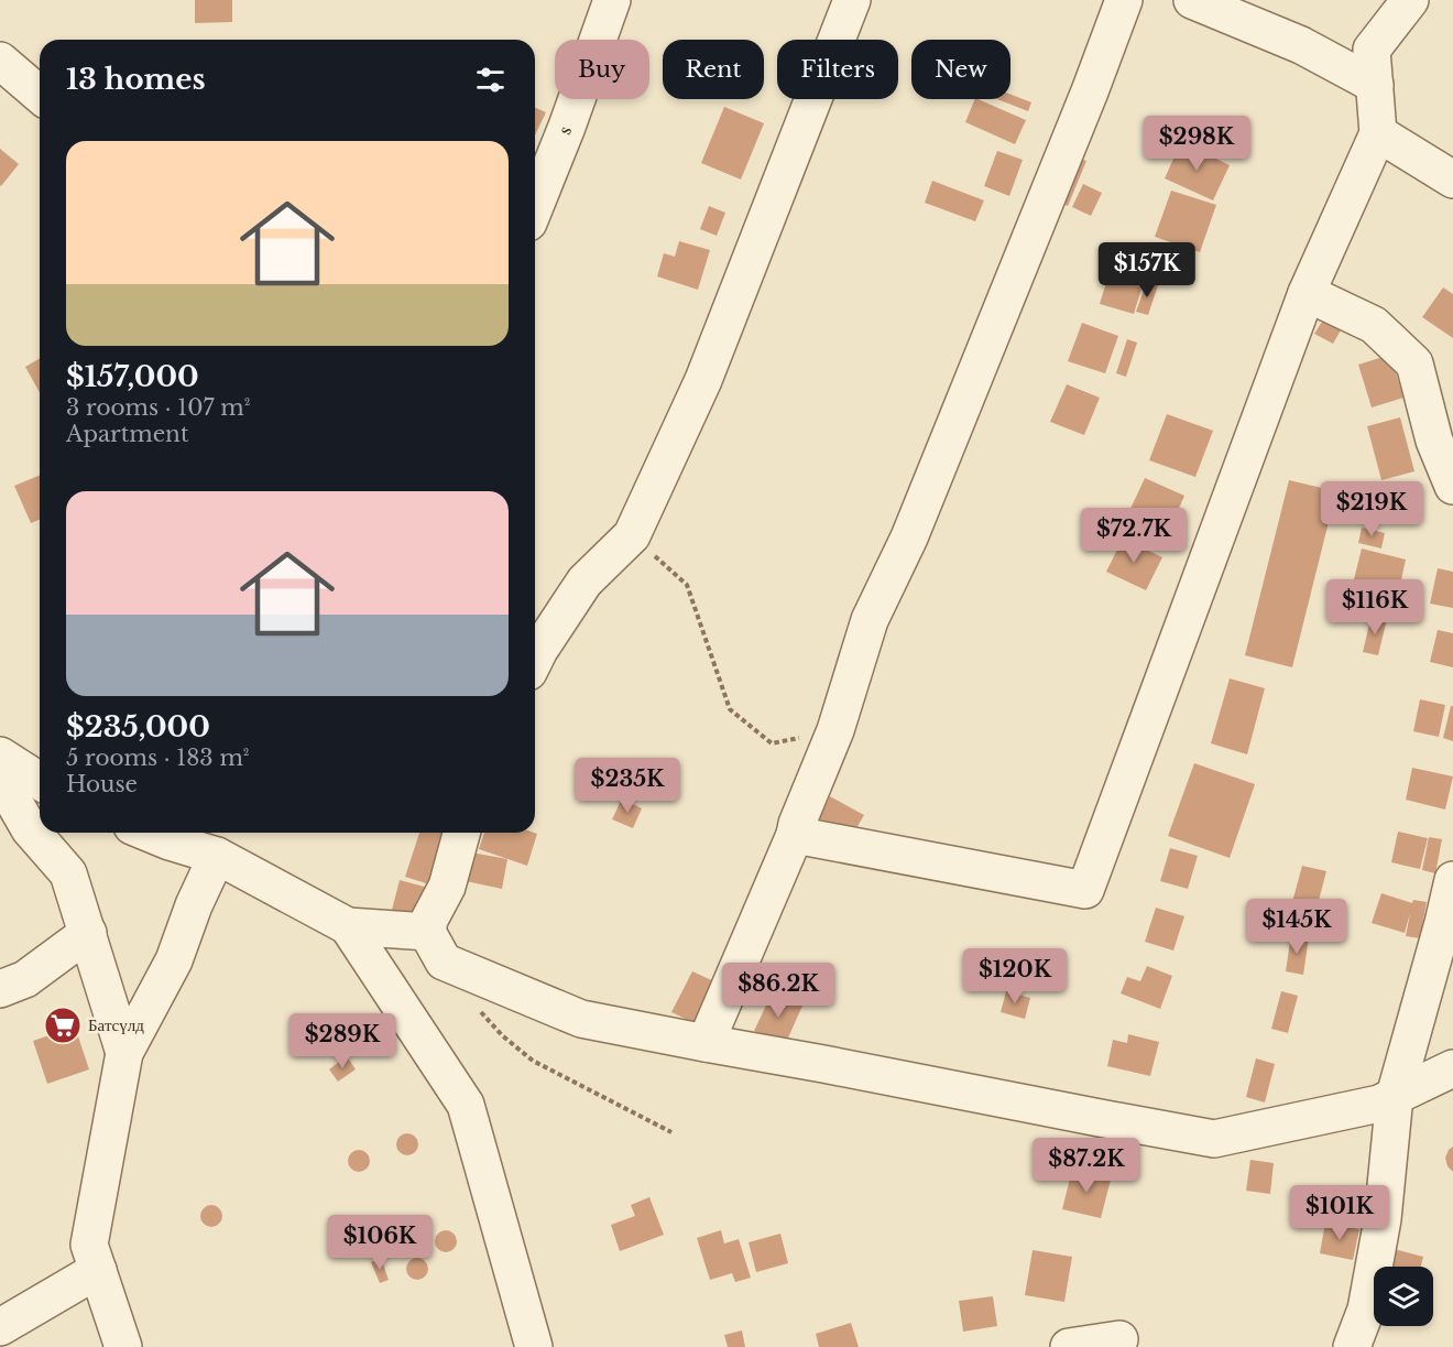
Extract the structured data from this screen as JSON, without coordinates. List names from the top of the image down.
{
  "streets": {
    "street": ["s"]
  },
  "places": {
    "supermarket": ["Батсүлд"]
  },
  "page": {
    "chip": [
      "Buy",
      "Rent",
      "Filters",
      "New"
    ],
    "heading": "13 homes",
    "price": [
      "$298K",
      "$157K",
      "$219K",
      "$72.7K",
      "$116K",
      "$235K",
      "$145K",
      "$120K",
      "$86.2K",
      "$289K",
      "$87.2K",
      "$101K",
      "$106K"
    ],
    "list": [
      {
        "name": "$157,000",
        "note": "3 rooms · 107 m² · Apartment"
      },
      {
        "name": "$235,000",
        "note": "5 rooms · 183 m² · House"
      }
    ]
  }
}
